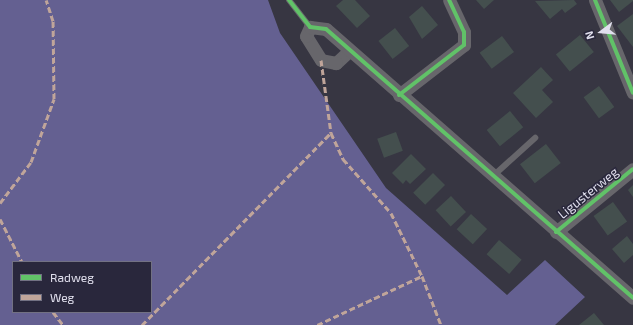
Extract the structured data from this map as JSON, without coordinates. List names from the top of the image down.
{
  "streets": {
    "street": ["Ligusterweg"]
  },
  "legend": ["Radweg", "Weg"],
  "north": "left"
}
